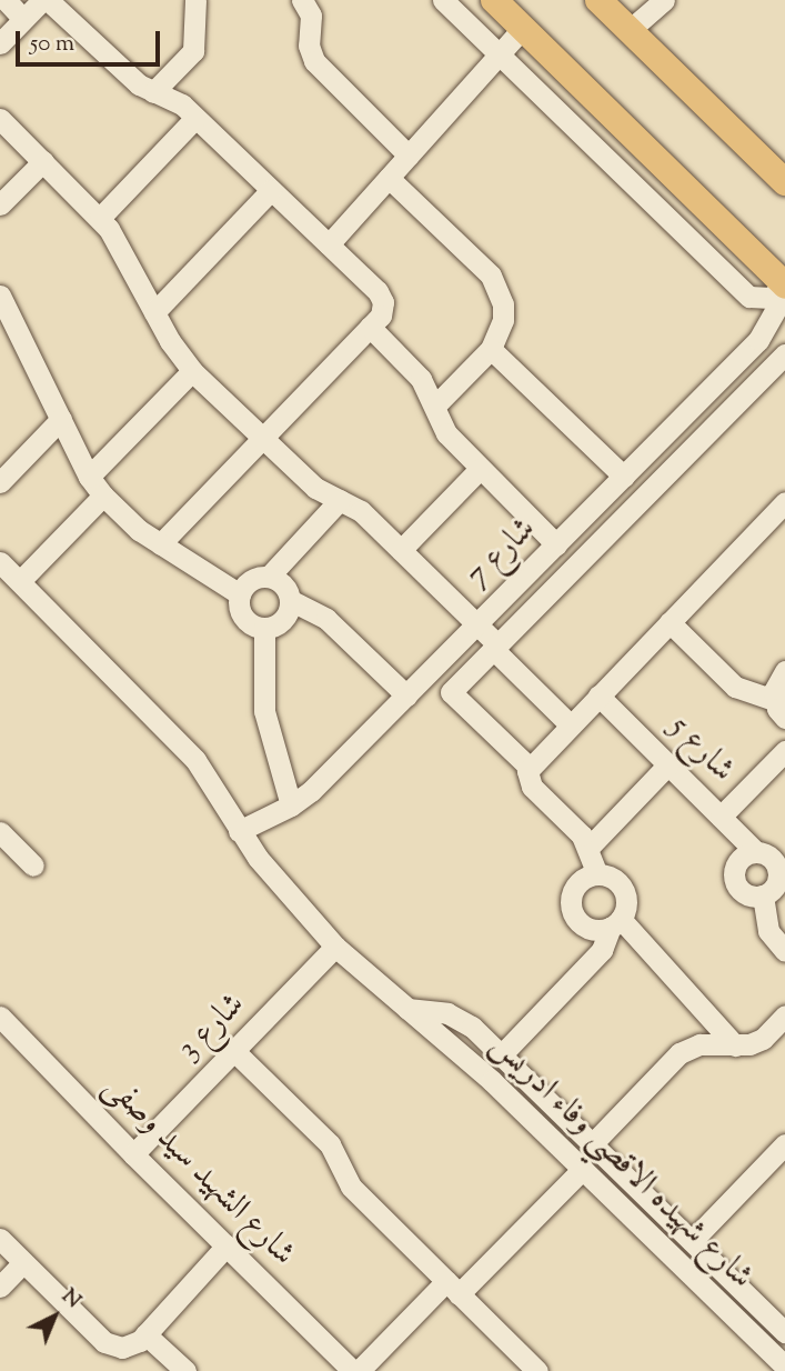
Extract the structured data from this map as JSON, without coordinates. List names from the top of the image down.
{
  "streets": {
    "street": [
      "شارع 7",
      "شارع 5",
      "شارع 3",
      "شارع شهيده الاقصي وفاء ادريس",
      "شارع الشهيد سيد وصفى"
    ]
  },
  "crossings": [
    ["شارع 7", "شارع شهيده الاقصي وفاء ادريس"],
    ["شارع 3", "شارع شهيده الاقصي وفاء ادريس"],
    ["شارع 3", "شارع الشهيد سيد وصفى"]
  ],
  "scale_bar": "50 m",
  "north": "top right"
}
